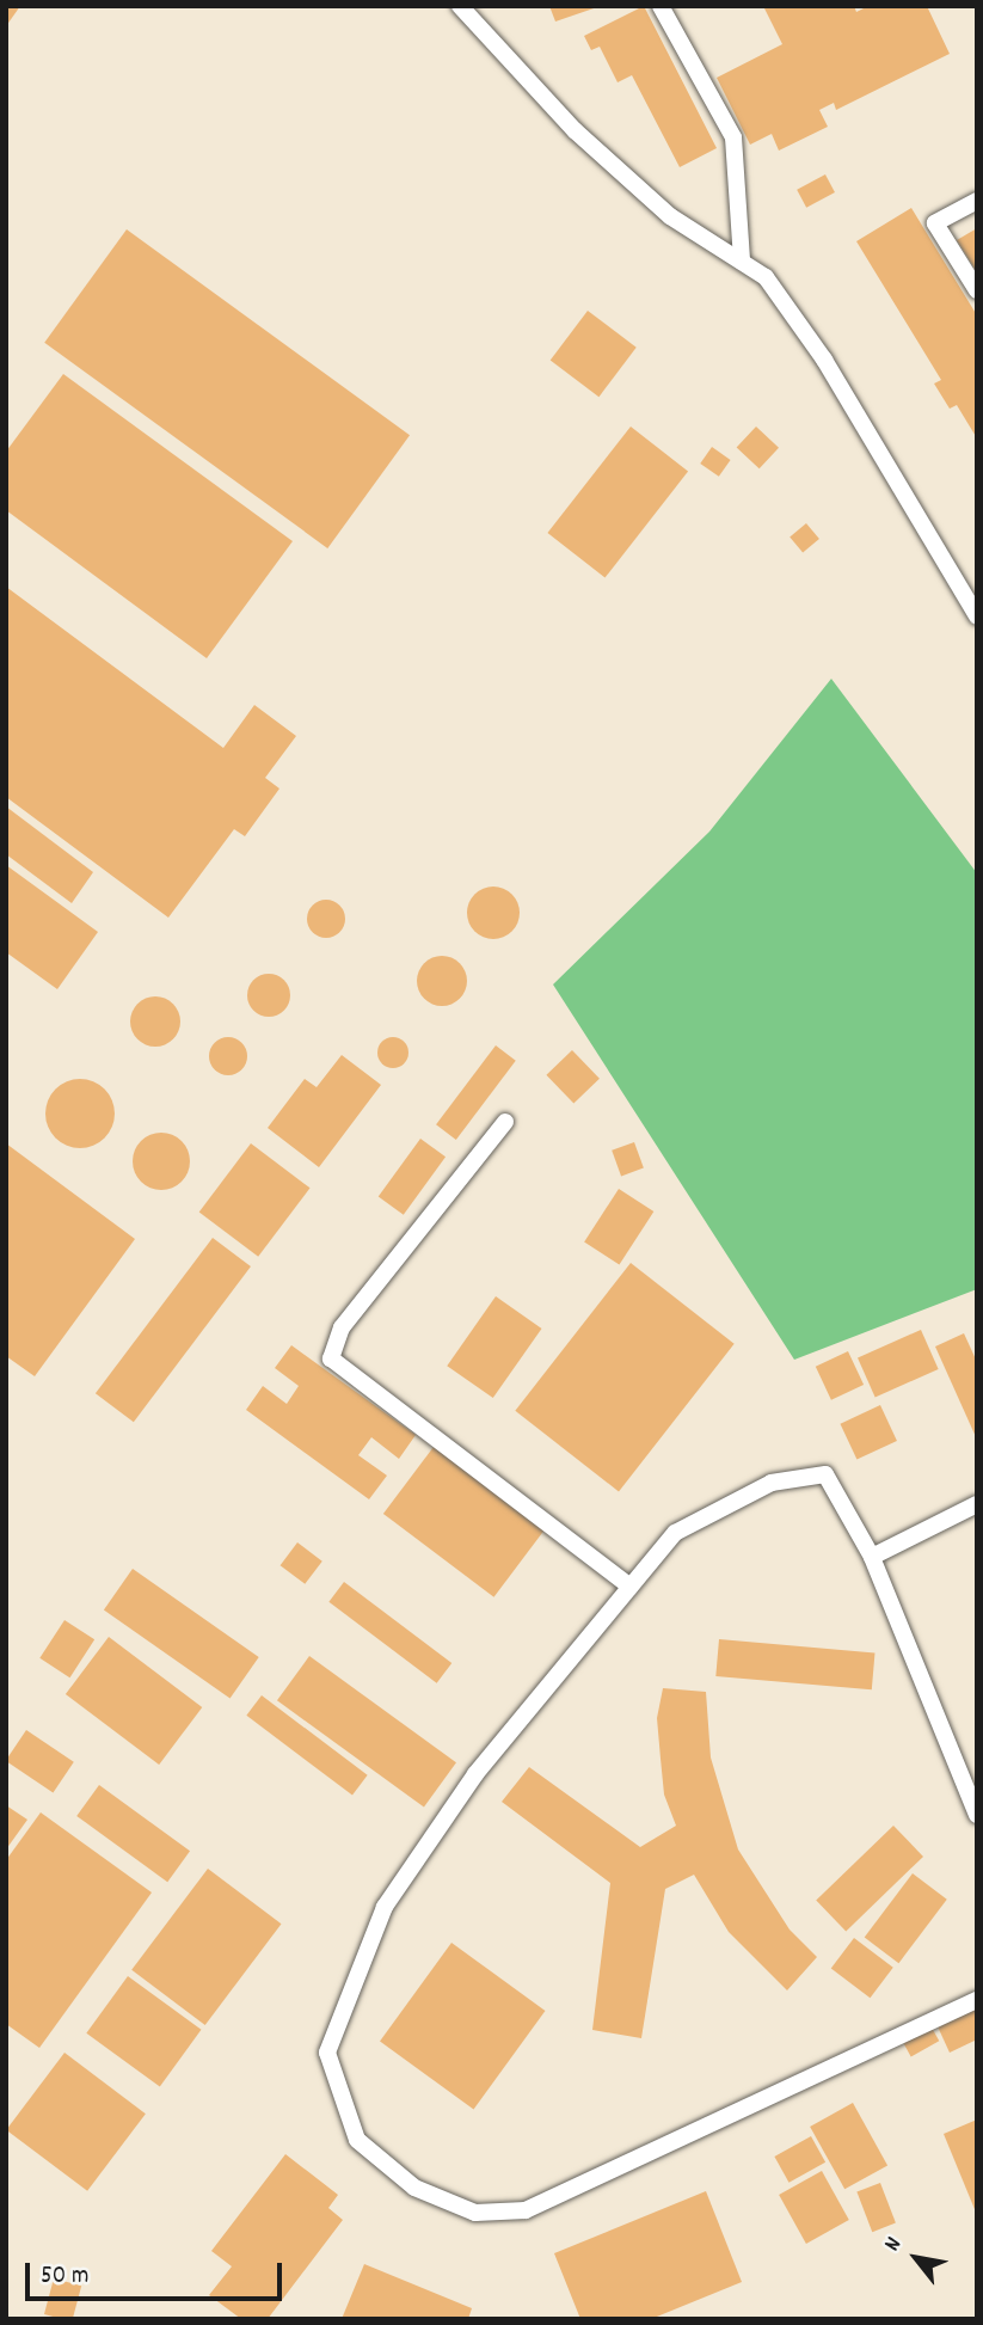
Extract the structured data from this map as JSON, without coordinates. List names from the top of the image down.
{
  "scale_bar": "50 m",
  "north": "top left"
}
